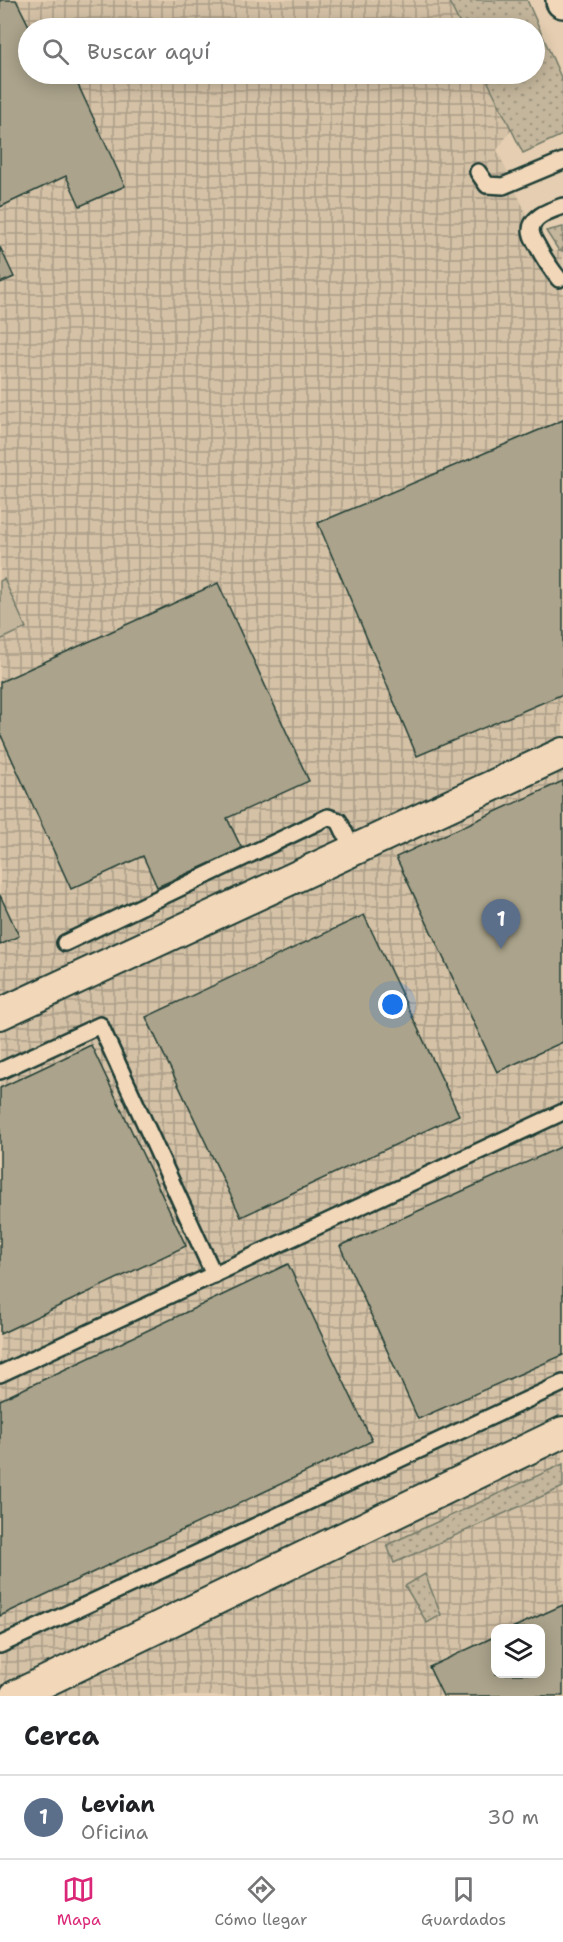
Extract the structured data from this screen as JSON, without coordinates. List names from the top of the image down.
{
  "page": {
    "search": "Buscar aquí",
    "pins": "1",
    "heading": "Cerca",
    "list": [
      {
        "mark": "1",
        "name": "Levian",
        "note": "Oficina",
        "value": "30 m"
      }
    ],
    "nav": ["Mapa", "Cómo llegar", "Guardados"]
  }
}
